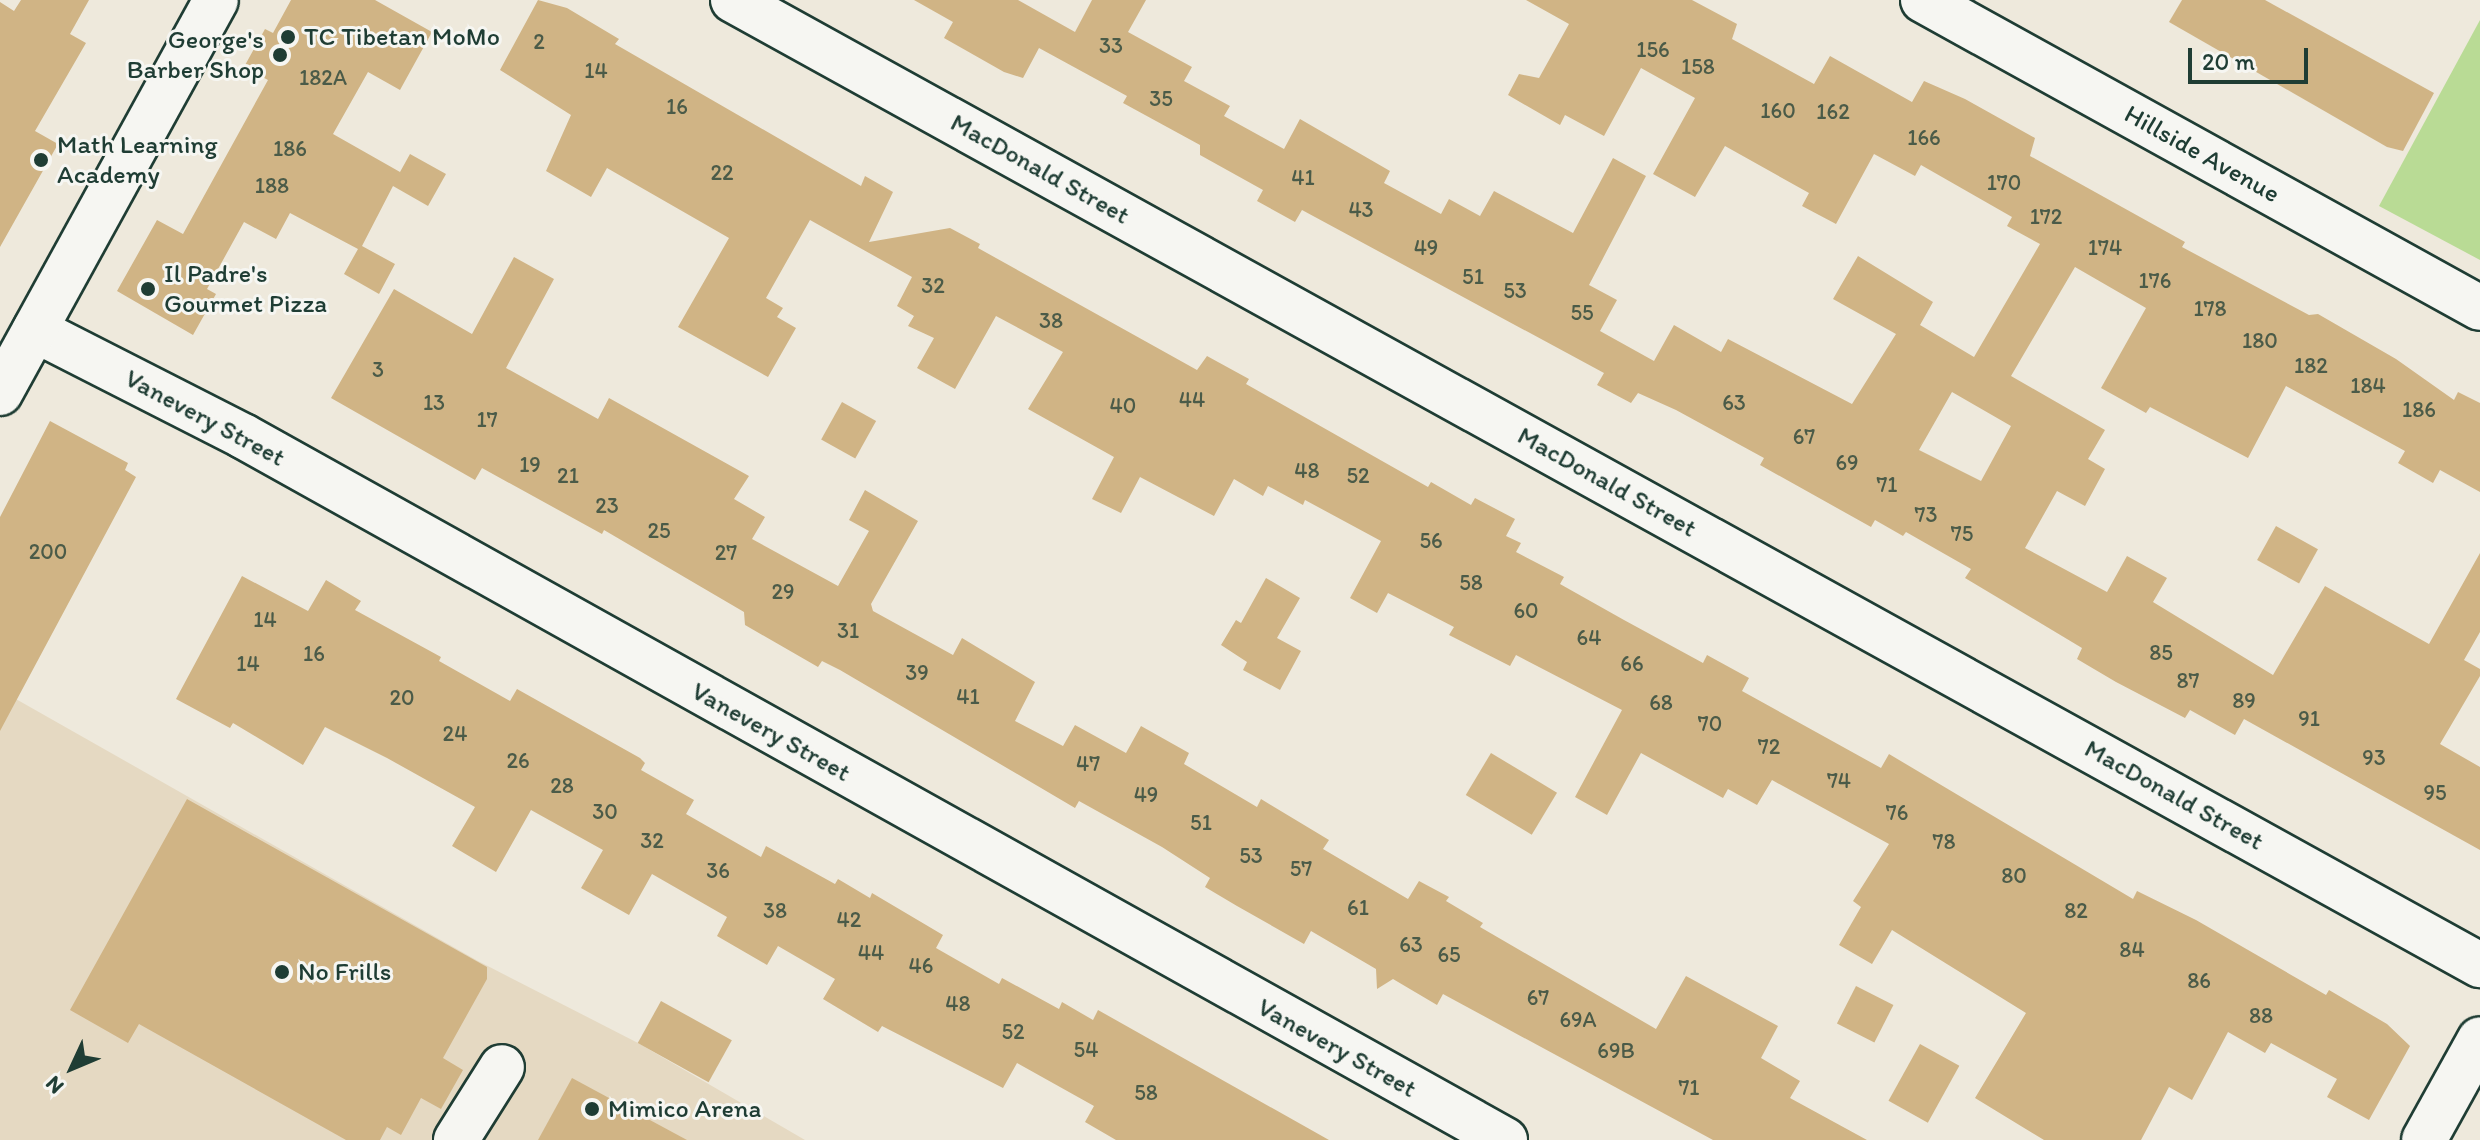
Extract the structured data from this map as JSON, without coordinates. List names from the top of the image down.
{
  "streets": {
    "street": ["Hillside Avenue", "MacDonald Street", "Vanevery Street"]
  },
  "places": [
    "TC Tibetan MoMo",
    "George's Barber Shop",
    "Math Learning Academy",
    "Il Padre's Gourmet Pizza",
    "No Frills",
    "Mimico Arena"
  ],
  "house_numbers": [
    "2",
    "33",
    "156",
    "158",
    "14",
    "182A",
    "35",
    "16",
    "160",
    "162",
    "166",
    "186",
    "22",
    "41",
    "170",
    "188",
    "43",
    "172",
    "49",
    "174",
    "51",
    "176",
    "32",
    "53",
    "178",
    "55",
    "38",
    "180",
    "182",
    "3",
    "184",
    "44",
    "13",
    "63",
    "40",
    "186",
    "17",
    "67",
    "69",
    "19",
    "48",
    "21",
    "52",
    "71",
    "23",
    "73",
    "25",
    "75",
    "56",
    "200",
    "27",
    "58",
    "29",
    "60",
    "14",
    "31",
    "64",
    "85",
    "16",
    "14",
    "66",
    "39",
    "87",
    "41",
    "20",
    "89",
    "68",
    "91",
    "70",
    "24",
    "72",
    "93",
    "26",
    "47",
    "74",
    "28",
    "95",
    "49",
    "30",
    "76",
    "51",
    "32",
    "78",
    "53",
    "57",
    "36",
    "80",
    "61",
    "38",
    "82",
    "42",
    "63",
    "84",
    "44",
    "65",
    "46",
    "86",
    "67",
    "48",
    "88",
    "69A",
    "52",
    "54",
    "69B",
    "71",
    "58"
  ],
  "scale_bar": "20 m",
  "north": "bottom left"
}
